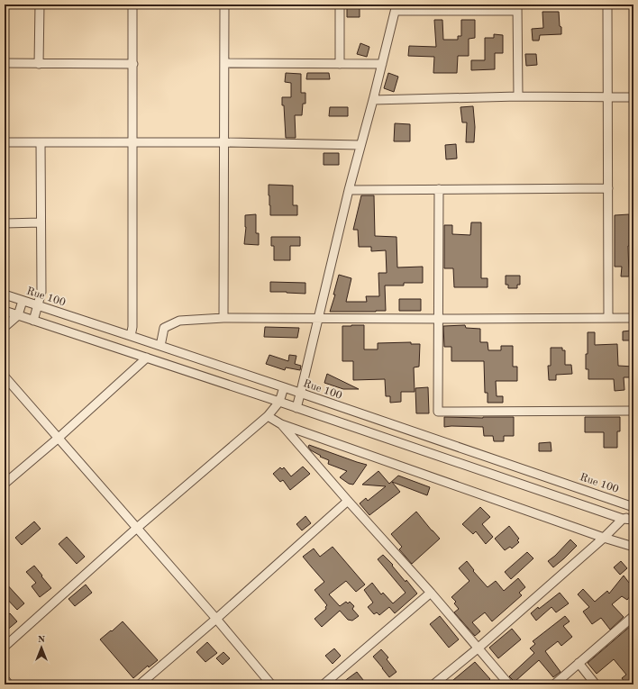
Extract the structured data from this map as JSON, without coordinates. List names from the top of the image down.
{
  "streets": {
    "street": ["Rue 100"]
  },
  "north": "top"
}
